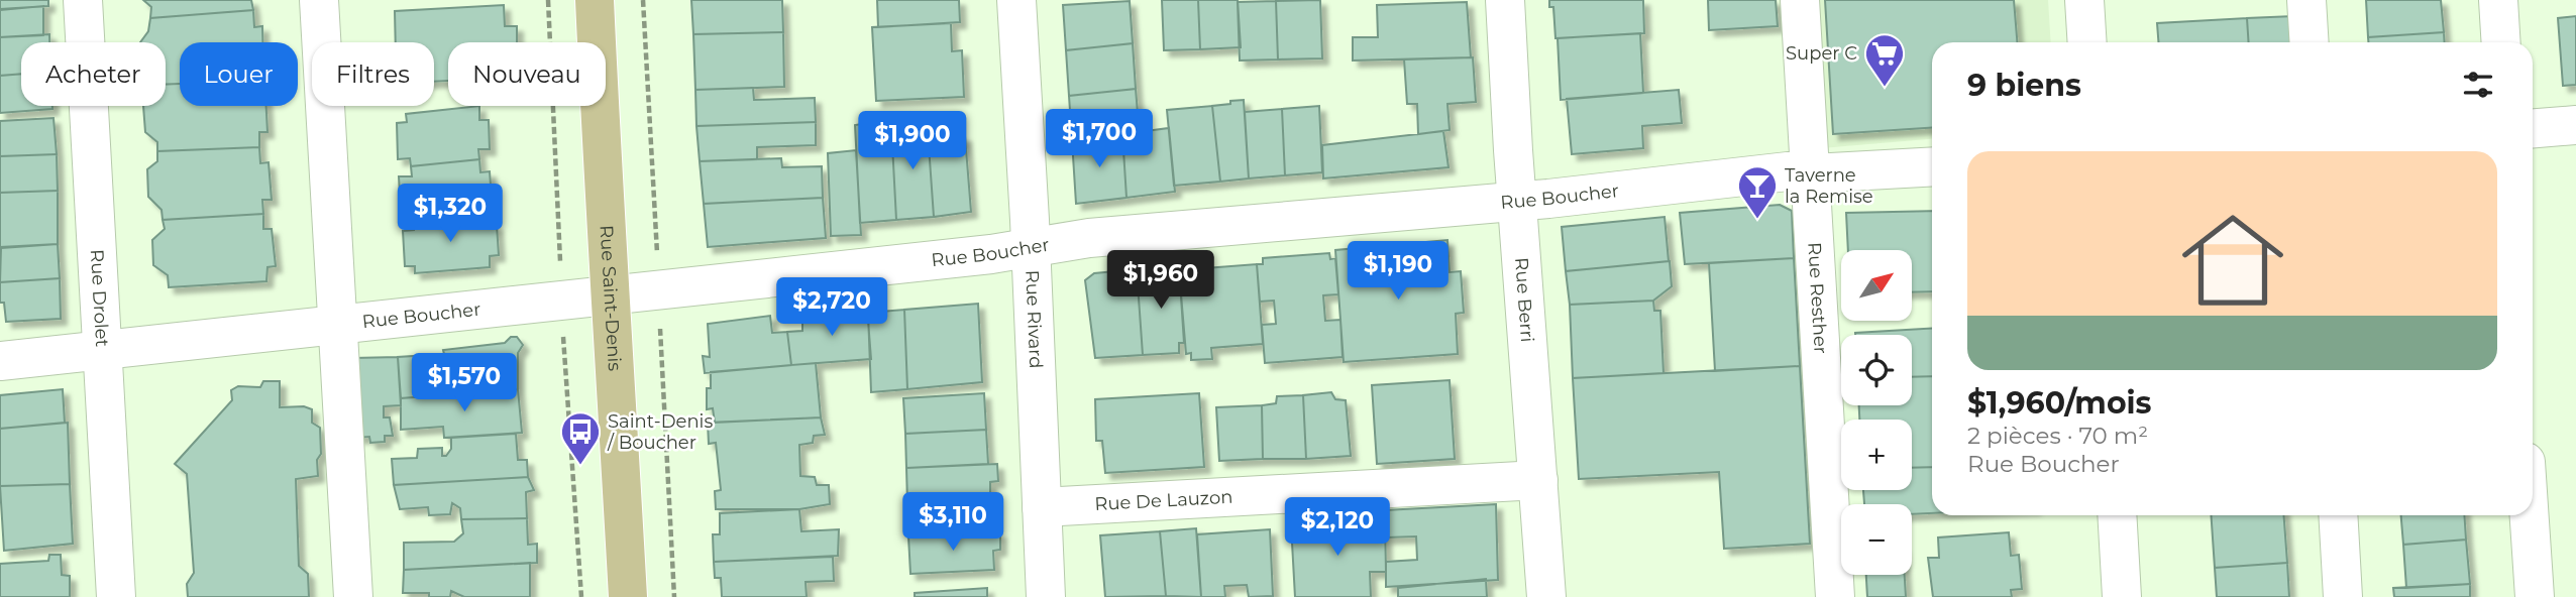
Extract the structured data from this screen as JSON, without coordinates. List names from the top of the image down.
{
  "streets": {
    "main road": ["Rue Saint-Denis"],
    "street": [
      "Rue Boucher",
      "Rue Drolet",
      "Rue Berri",
      "Rue Resther",
      "Rue Rivard",
      "Rue De Lauzon"
    ]
  },
  "crossings": [
    ["Rue Boucher", "Rue Drolet"],
    ["Rue Boucher", "Rue Saint-Denis"],
    ["Rue Boucher", "Rue Berri"],
    ["Rue Boucher", "Rue Resther"],
    ["Rue Boucher", "Rue Rivard"],
    ["Rue Berri", "Rue De Lauzon"],
    ["Rue Rivard", "Rue De Lauzon"]
  ],
  "places": {
    "supermarket": ["Super C"],
    "bar": ["Taverne la Remise"],
    "bus stop": ["Saint-Denis / Boucher"]
  },
  "north": "top right",
  "page": {
    "chip": [
      "Acheter",
      "Louer",
      "Filtres",
      "Nouveau"
    ],
    "heading": "9 biens",
    "price": [
      "$1,700",
      "$1,900",
      "$1,320",
      "$1,190",
      "$1,960",
      "$2,720",
      "$1,570",
      "$3,110",
      "$2,120"
    ],
    "list": [
      {
        "name": "$1,960/mois",
        "note": "2 pièces · 70 m² · Rue Boucher"
      }
    ],
    "map_buttons": ["+", "−"]
  }
}
